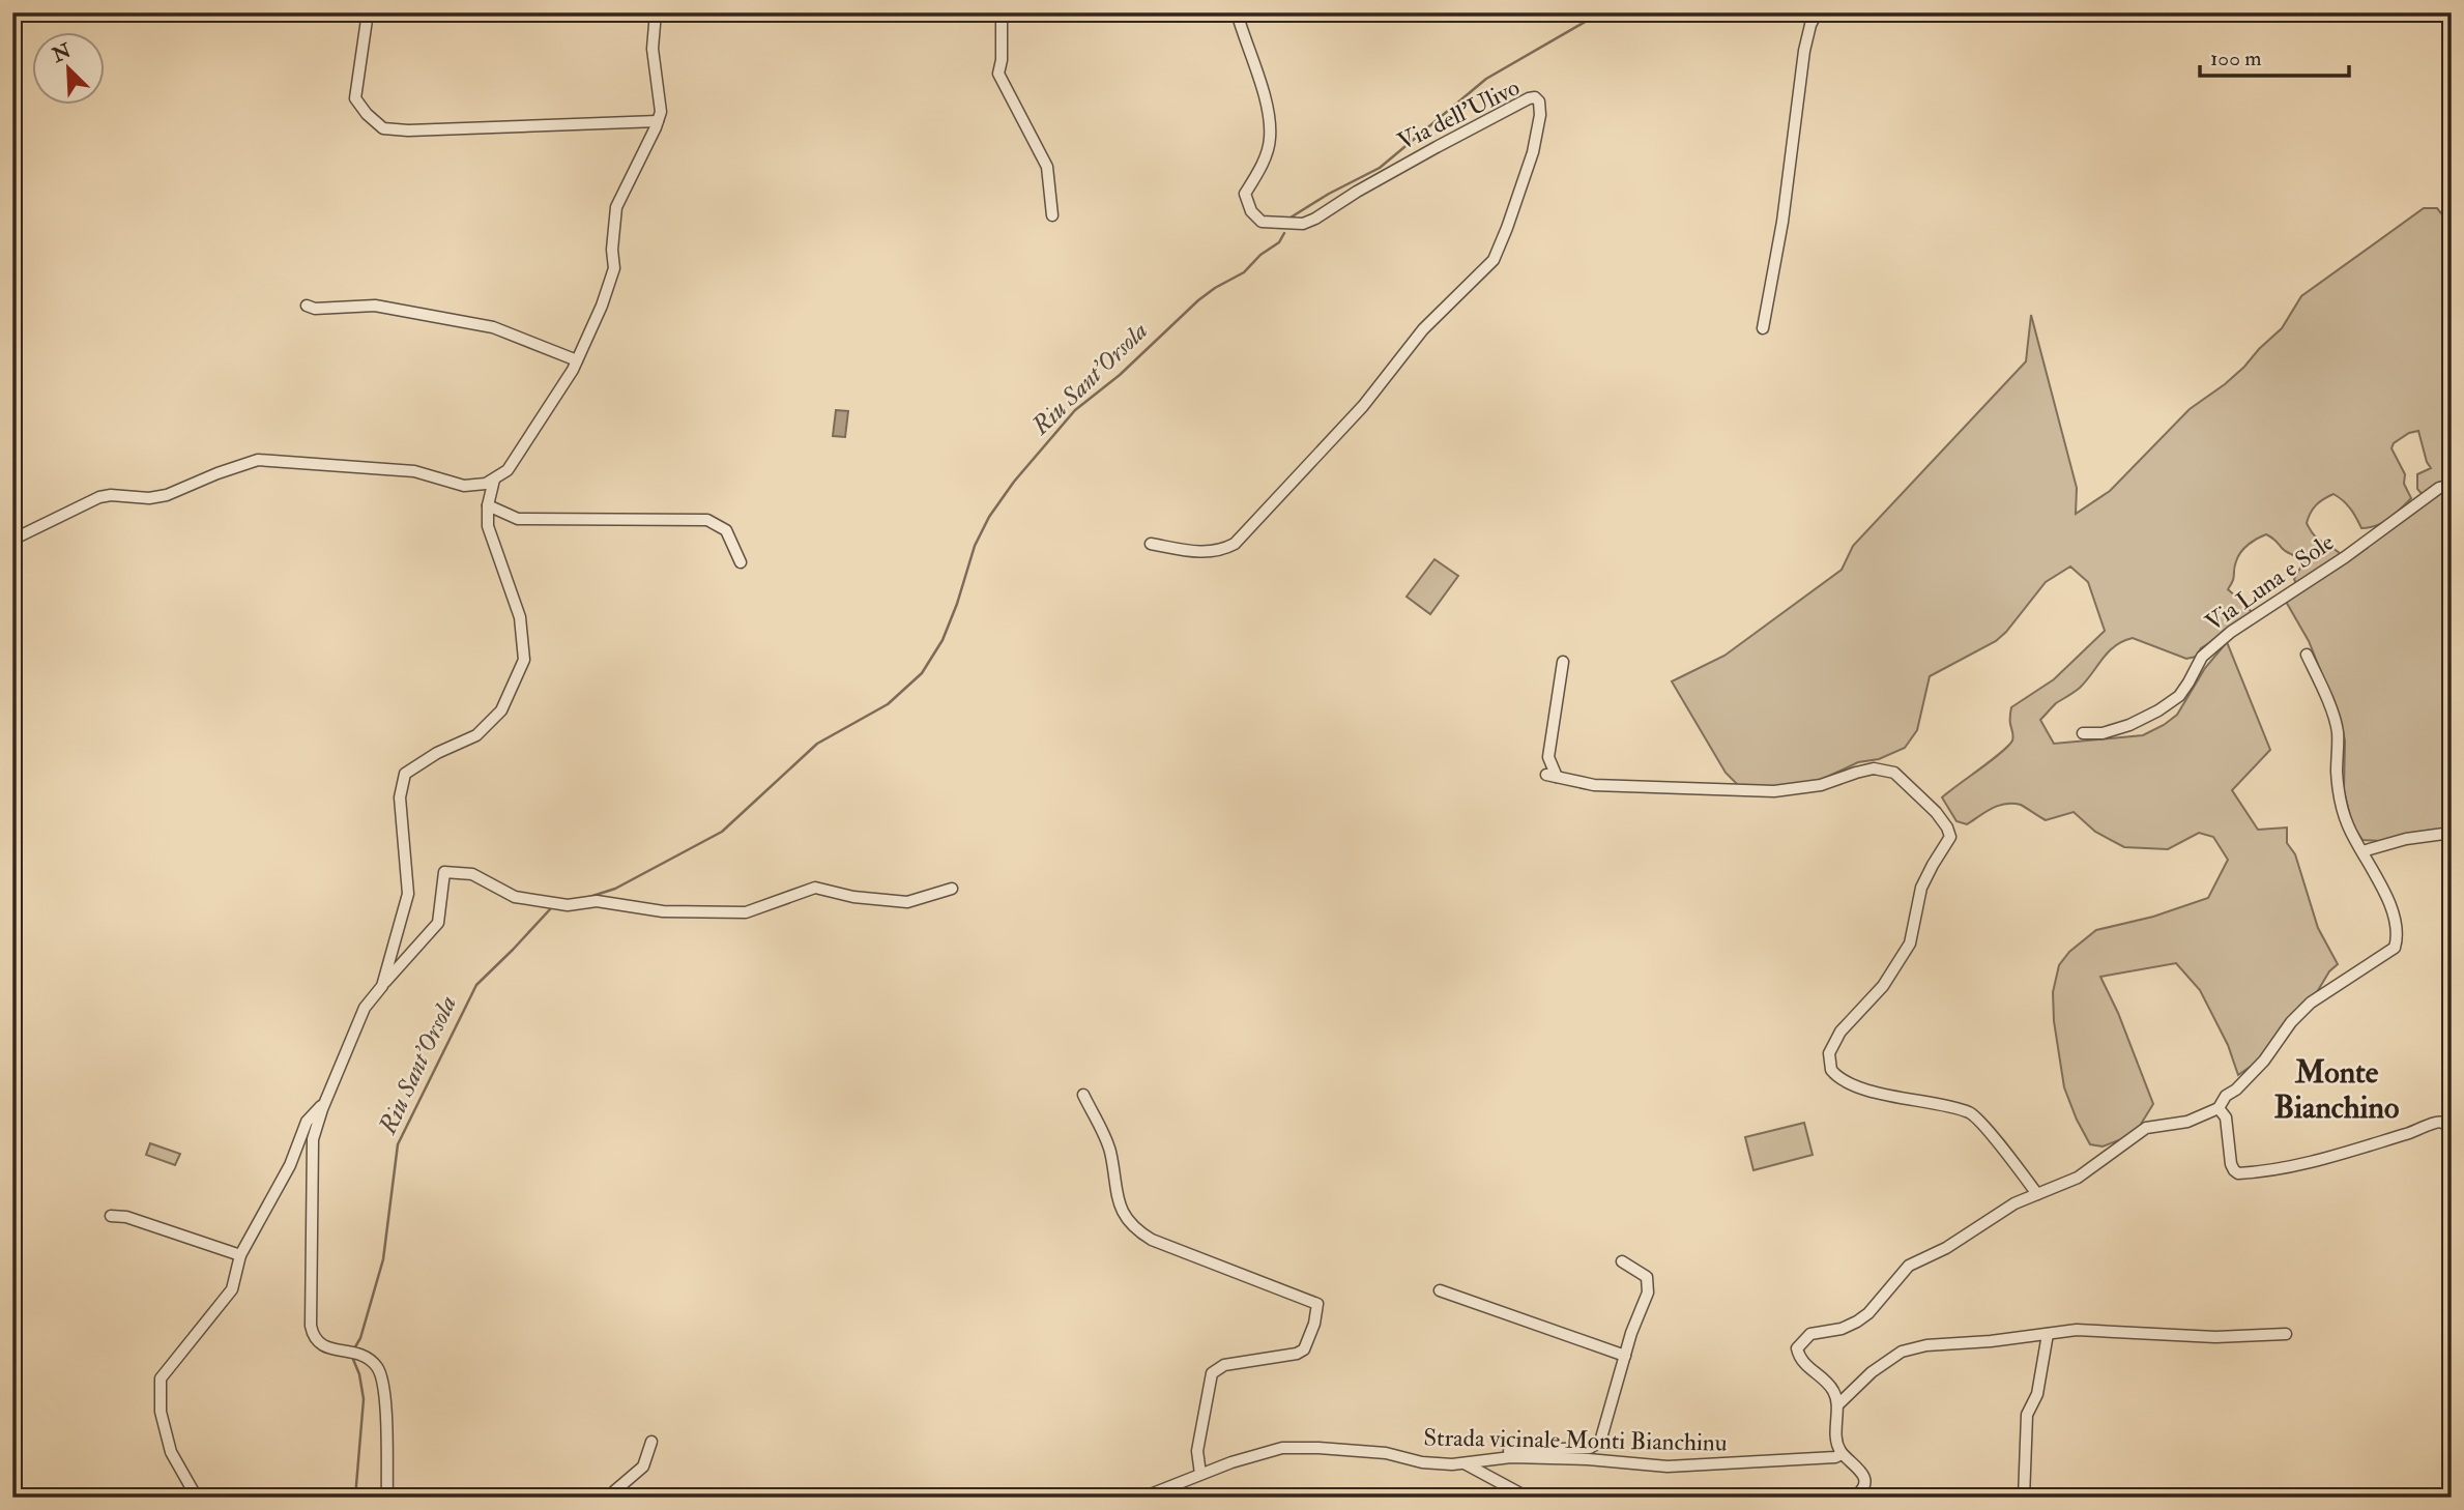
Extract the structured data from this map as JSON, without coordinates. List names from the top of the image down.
{
  "streets": {
    "street": ["Via dell'Ulivo", "Via Luna e Sole", "Strada vicinale Monti Bianchinu"]
  },
  "districts": ["Monte Bianchino"],
  "water": ["Riu Sant'Orsola"],
  "scale_bar": "100 m",
  "north": "top left"
}
